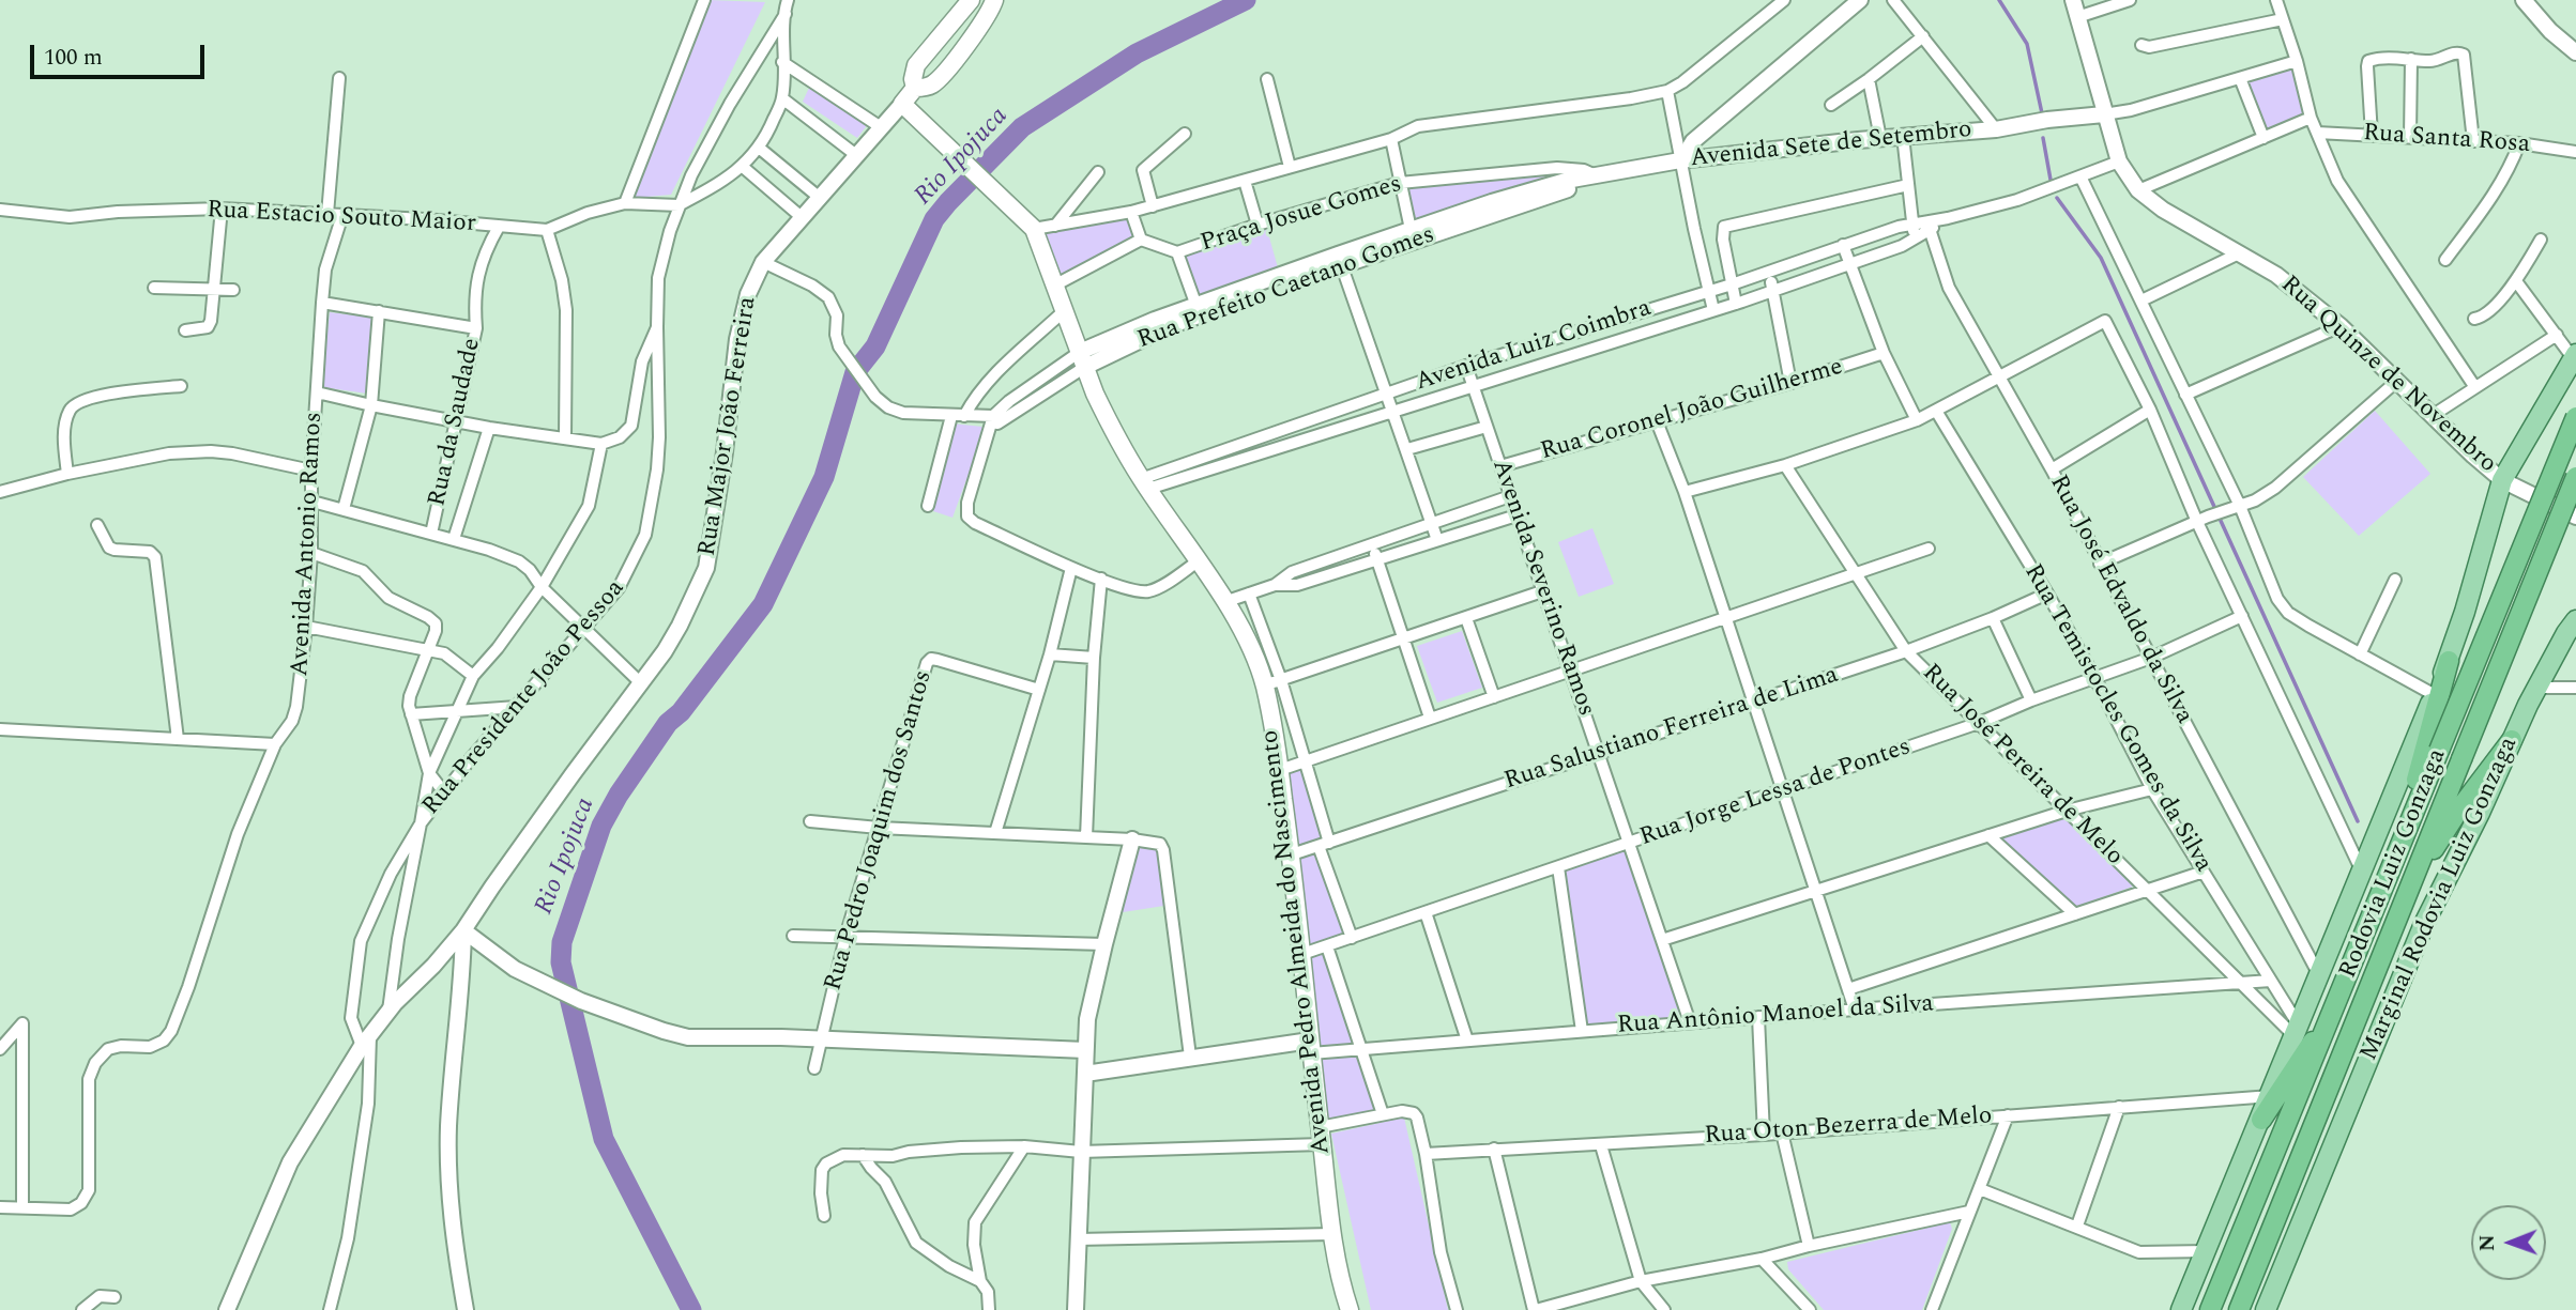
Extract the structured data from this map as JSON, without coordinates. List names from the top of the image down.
{
  "streets": {
    "highway": ["Rodovia Luiz Gonzaga"],
    "main road": ["Rua Major João Ferreira", "Marginal Rodovia Luiz Gonzaga", "Avenida Pedro Almeida do Nascimento"],
    "street": [
      "Rua Santa Rosa",
      "Avenida Sete de Setembro",
      "Praça Josue Gomes",
      "Rua Estacio Souto Maior",
      "Rua Prefeito Caetano Gomes",
      "Avenida Luiz Coimbra",
      "Rua Quinze de Novembro",
      "Rua Coronel João Guilherme",
      "Rua da Saudade",
      "Avenida Antonio Ramos",
      "Avenida Severino Ramos",
      "Rua José Edvaldo da Silva",
      "Rua Presidente João Pessoa",
      "Rua Temistocles Gomes da Silva",
      "Rua Salustiano Ferreira de Lima",
      "Rua José Pereira de Melo",
      "Rua Jorge Lessa de Pontes",
      "Rua Pedro Joaquim dos Santos",
      "Rua Antônio Manoel da Silva",
      "Rua Oton Bezerra de Melo"
    ]
  },
  "crossings": [
    ["Avenida Sete de Setembro", "Praça Josue Gomes"],
    ["Avenida Sete de Setembro", "Rua Prefeito Caetano Gomes"],
    ["Avenida Sete de Setembro", "Rua Quinze de Novembro"],
    ["Praça Josue Gomes", "Rua Prefeito Caetano Gomes"],
    ["Rua Estacio Souto Maior", "Rua da Saudade"],
    ["Rua Estacio Souto Maior", "Avenida Antonio Ramos"],
    ["Rua Estacio Souto Maior", "Rua Presidente João Pessoa"],
    ["Rua Prefeito Caetano Gomes", "Avenida Pedro Almeida do Nascimento"],
    ["Avenida Luiz Coimbra", "Avenida Severino Ramos"],
    ["Avenida Luiz Coimbra", "Rua José Edvaldo da Silva"],
    ["Avenida Luiz Coimbra", "Avenida Pedro Almeida do Nascimento"],
    ["Rua Coronel João Guilherme", "Avenida Severino Ramos"],
    ["Rua Major João Ferreira", "Rua Presidente João Pessoa"],
    ["Avenida Severino Ramos", "Rua Salustiano Ferreira de Lima"],
    ["Avenida Severino Ramos", "Rua Jorge Lessa de Pontes"],
    ["Avenida Severino Ramos", "Rua Antônio Manoel da Silva"],
    ["Rua José Edvaldo da Silva", "Rua Jorge Lessa de Pontes"],
    ["Rua Temistocles Gomes da Silva", "Rua Salustiano Ferreira de Lima"],
    ["Rua Temistocles Gomes da Silva", "Rua José Pereira de Melo"],
    ["Rua Temistocles Gomes da Silva", "Rua Jorge Lessa de Pontes"],
    ["Rua Temistocles Gomes da Silva", "Rua Antônio Manoel da Silva"],
    ["Rua Salustiano Ferreira de Lima", "Rua José Pereira de Melo"],
    ["Rua Salustiano Ferreira de Lima", "Avenida Pedro Almeida do Nascimento"],
    ["Rua José Pereira de Melo", "Rua Jorge Lessa de Pontes"],
    ["Rua José Pereira de Melo", "Rua Antônio Manoel da Silva"],
    ["Rua Jorge Lessa de Pontes", "Avenida Pedro Almeida do Nascimento"],
    ["Avenida Pedro Almeida do Nascimento", "Rua Antônio Manoel da Silva"]
  ],
  "water": ["Rio Ipojuca"],
  "scale_bar": "100 m",
  "north": "left"
}
